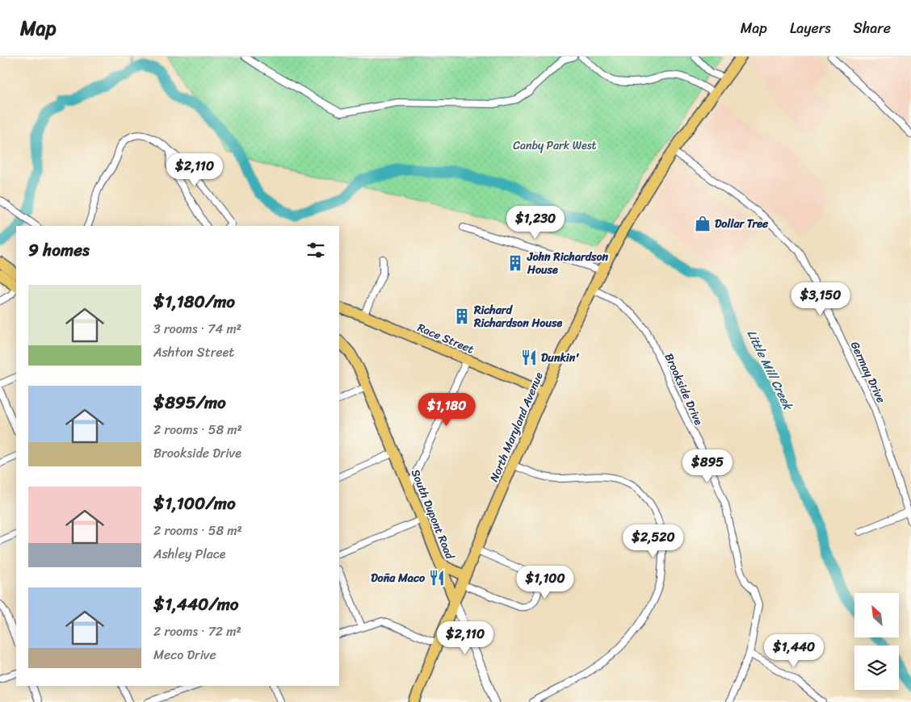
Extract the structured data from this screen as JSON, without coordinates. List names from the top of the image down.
{
  "streets": {
    "main road": ["Race Street", "North Maryland Avenue", "South Dupont Road"],
    "street": ["Germay Drive", "Brookside Drive"]
  },
  "crossings": [
    ["Race Street", "North Maryland Avenue"],
    ["Germay Drive", "North Maryland Avenue"],
    ["Brookside Drive", "North Maryland Avenue"],
    ["North Maryland Avenue", "South Dupont Road"]
  ],
  "water": ["Little Mill Creek"],
  "parks": ["Canby Park West"],
  "places": {
    "shop": ["Dollar Tree"],
    "building": ["John Richardson House", "Richard Richardson House"],
    "restaurant": ["Dunkin'", "Doña Maco"]
  },
  "north": "top left",
  "page": {
    "header": "Map",
    "nav": ["Map", "Layers", "Share"],
    "price": [
      "$2,110",
      "$1,230",
      "$3,150",
      "$1,180",
      "$895",
      "$2,520",
      "$1,100",
      "$2,110",
      "$1,440"
    ],
    "heading": "9 homes",
    "list": [
      {
        "name": "$1,180/mo",
        "note": "3 rooms · 74 m² · Ashton Street"
      },
      {
        "name": "$895/mo",
        "note": "2 rooms · 58 m² · Brookside Drive"
      },
      {
        "name": "$1,100/mo",
        "note": "2 rooms · 58 m² · Ashley Place"
      },
      {
        "name": "$1,440/mo",
        "note": "2 rooms · 72 m² · Meco Drive"
      }
    ]
  }
}
